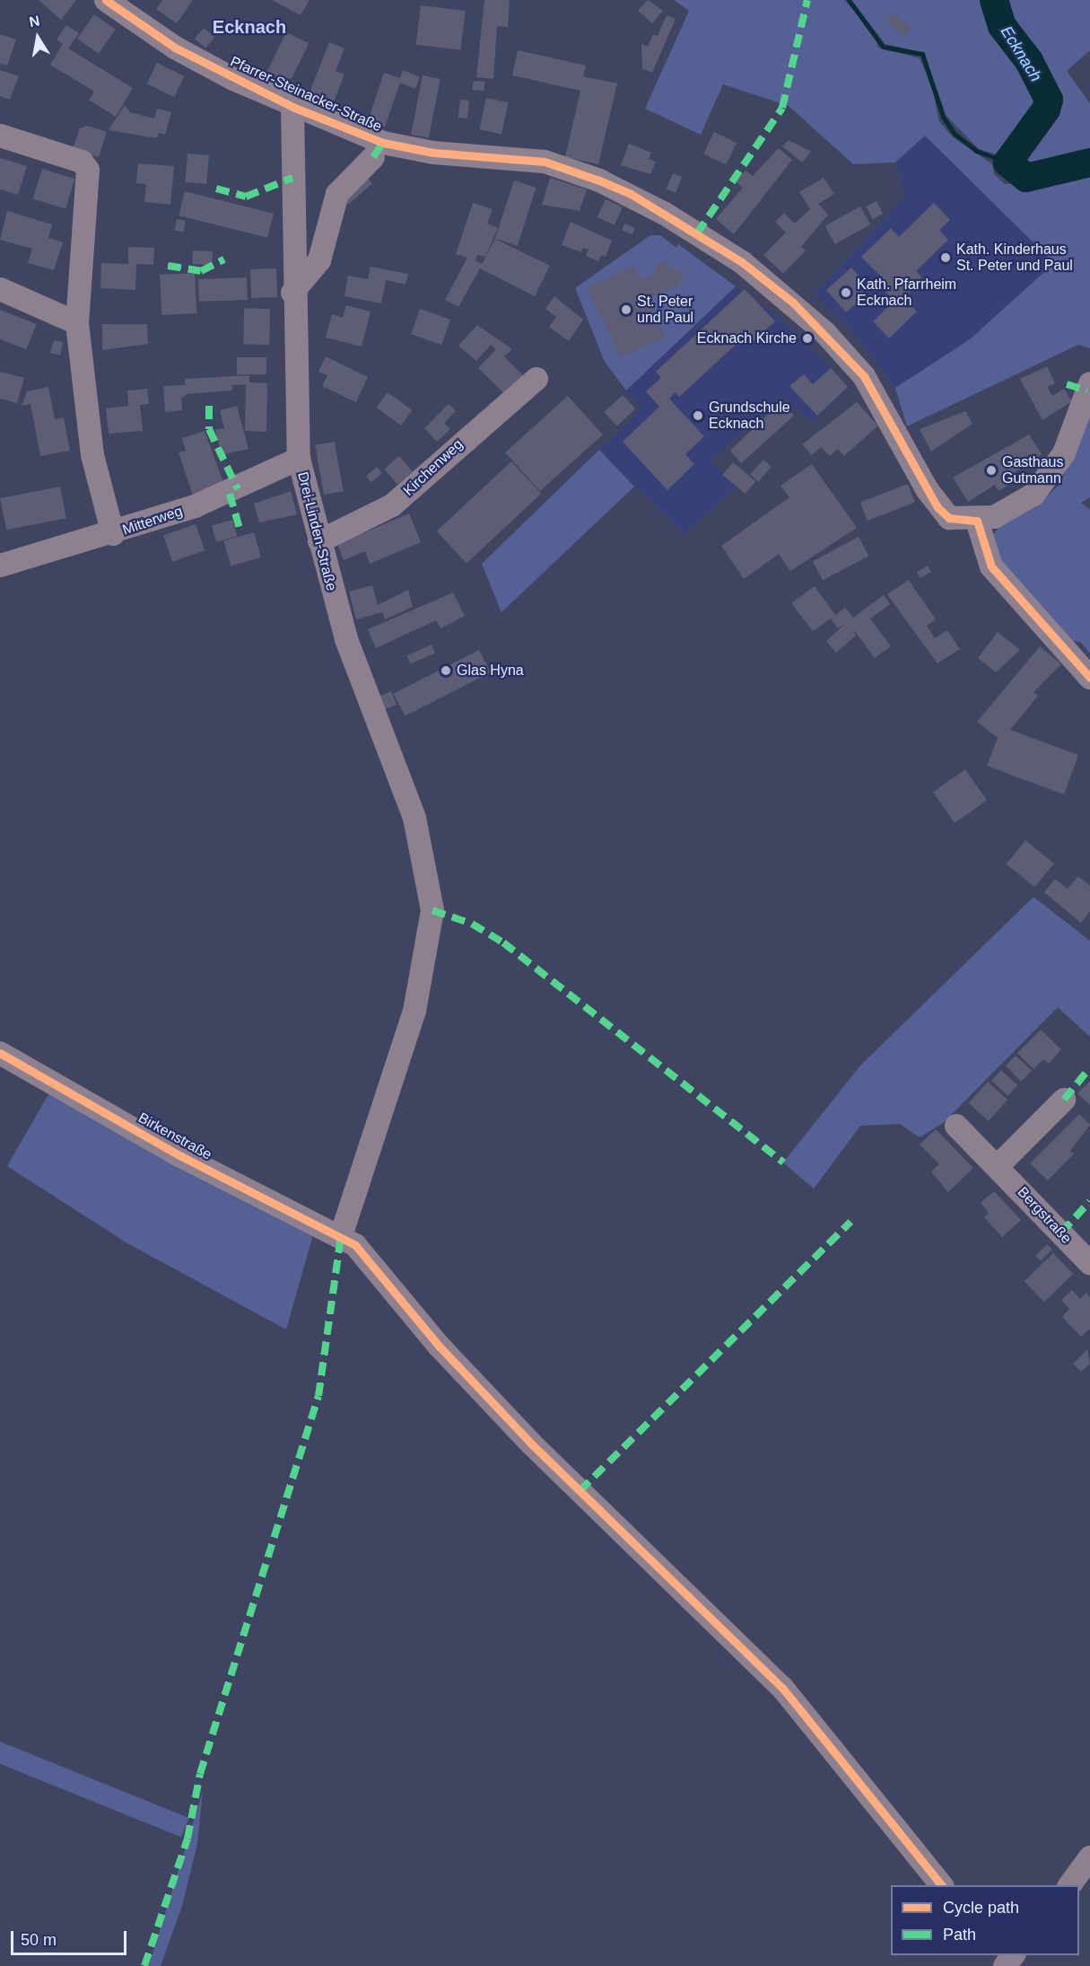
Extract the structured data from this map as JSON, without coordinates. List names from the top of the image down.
{
  "streets": {
    "street": [
      "Pfarrer-Steinacker-Straße",
      "Kirchenweg",
      "Mitterweg",
      "Drei-Linden-Straße",
      "Birkenstraße",
      "Bergstraße"
    ]
  },
  "crossings": [
    ["Pfarrer-Steinacker-Straße", "Drei-Linden-Straße"],
    ["Kirchenweg", "Drei-Linden-Straße"],
    ["Mitterweg", "Drei-Linden-Straße"],
    ["Drei-Linden-Straße", "Birkenstraße"]
  ],
  "districts": ["Ecknach"],
  "water": ["Ecknach"],
  "places": [
    "Kath. Kinderhaus St. Peter und Paul",
    "Kath. Pfarrheim Ecknach",
    "St. Peter und Paul",
    "Ecknach Kirche",
    "Grundschule Ecknach",
    "Gasthaus Gutmann",
    "Glas Hyna"
  ],
  "legend": ["Cycle path", "Path"],
  "scale_bar": "50 m",
  "north": "top"
}
